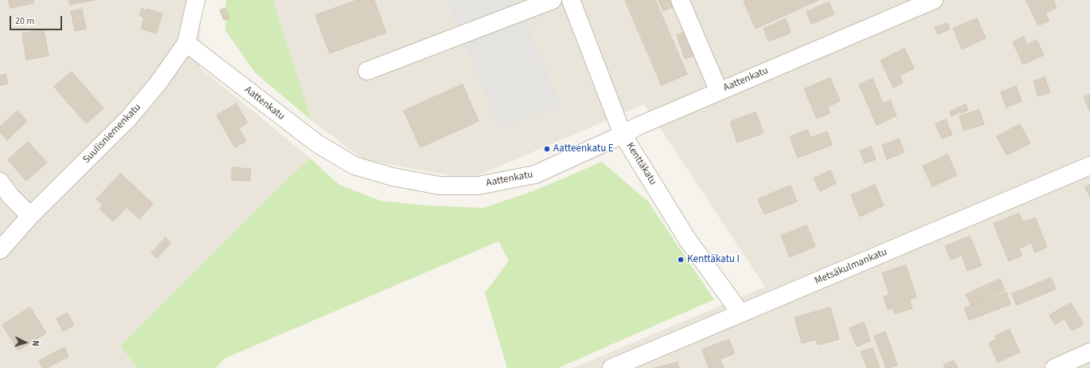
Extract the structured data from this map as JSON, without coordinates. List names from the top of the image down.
{
  "streets": {
    "street": [
      "Aattenkatu",
      "Suulisniemenkatu",
      "Kenttäkatu",
      "Metsäkulmankatu"
    ]
  },
  "crossings": [
    ["Aattenkatu", "Suulisniemenkatu"],
    ["Aattenkatu", "Kenttäkatu"],
    ["Kenttäkatu", "Metsäkulmankatu"]
  ],
  "places": ["Aatteenkatu E", "Kenttäkatu I"],
  "scale_bar": "20 m",
  "north": "right"
}
